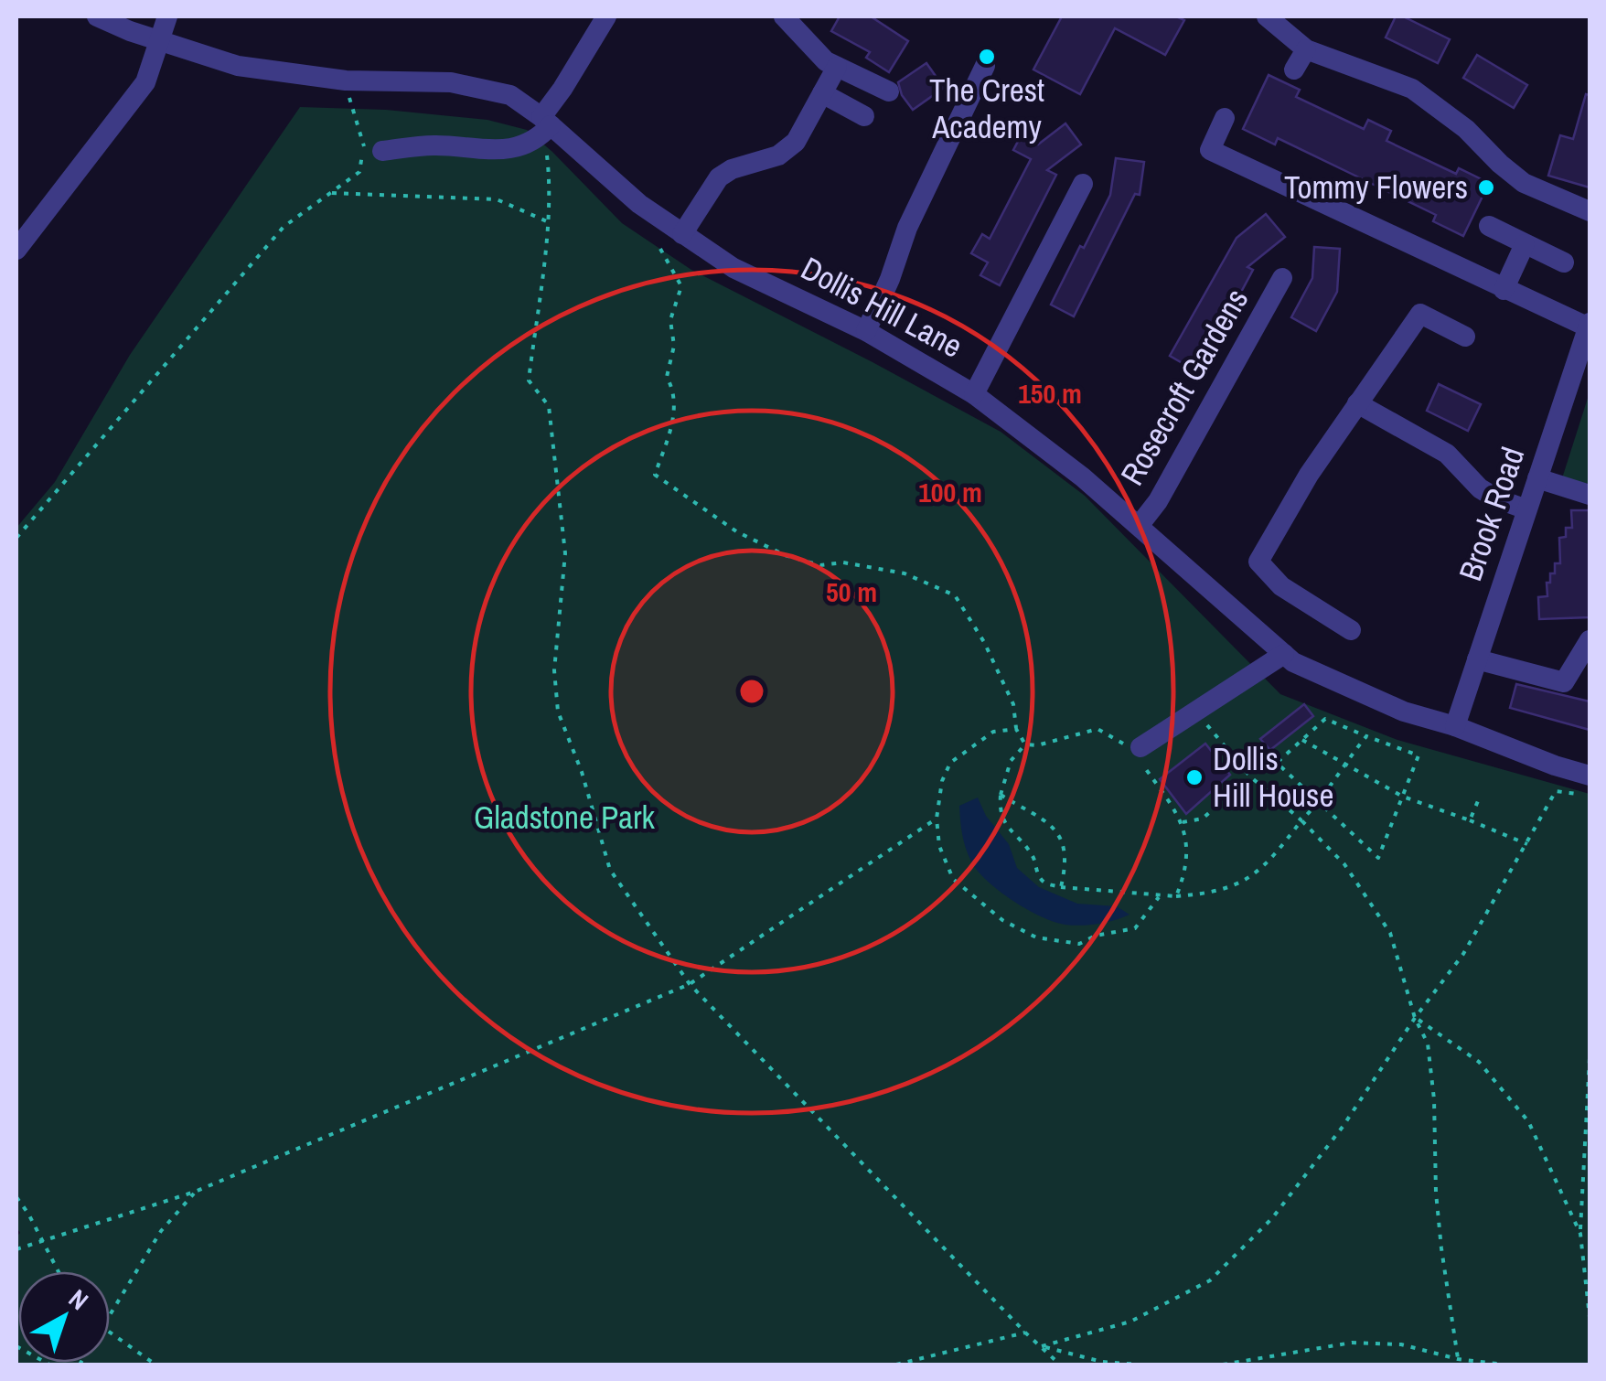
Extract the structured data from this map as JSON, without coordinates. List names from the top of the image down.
{
  "streets": {
    "street": ["Dollis Hill Lane", "Rosecroft Gardens", "Brook Road"]
  },
  "crossings": [
    ["Dollis Hill Lane", "Rosecroft Gardens"],
    ["Dollis Hill Lane", "Brook Road"]
  ],
  "parks": ["Gladstone Park"],
  "places": ["The Crest Academy", "Tommy Flowers", "Dollis Hill House"],
  "north": "top right",
  "rings": ["150 m", "100 m", "50 m"]
}
